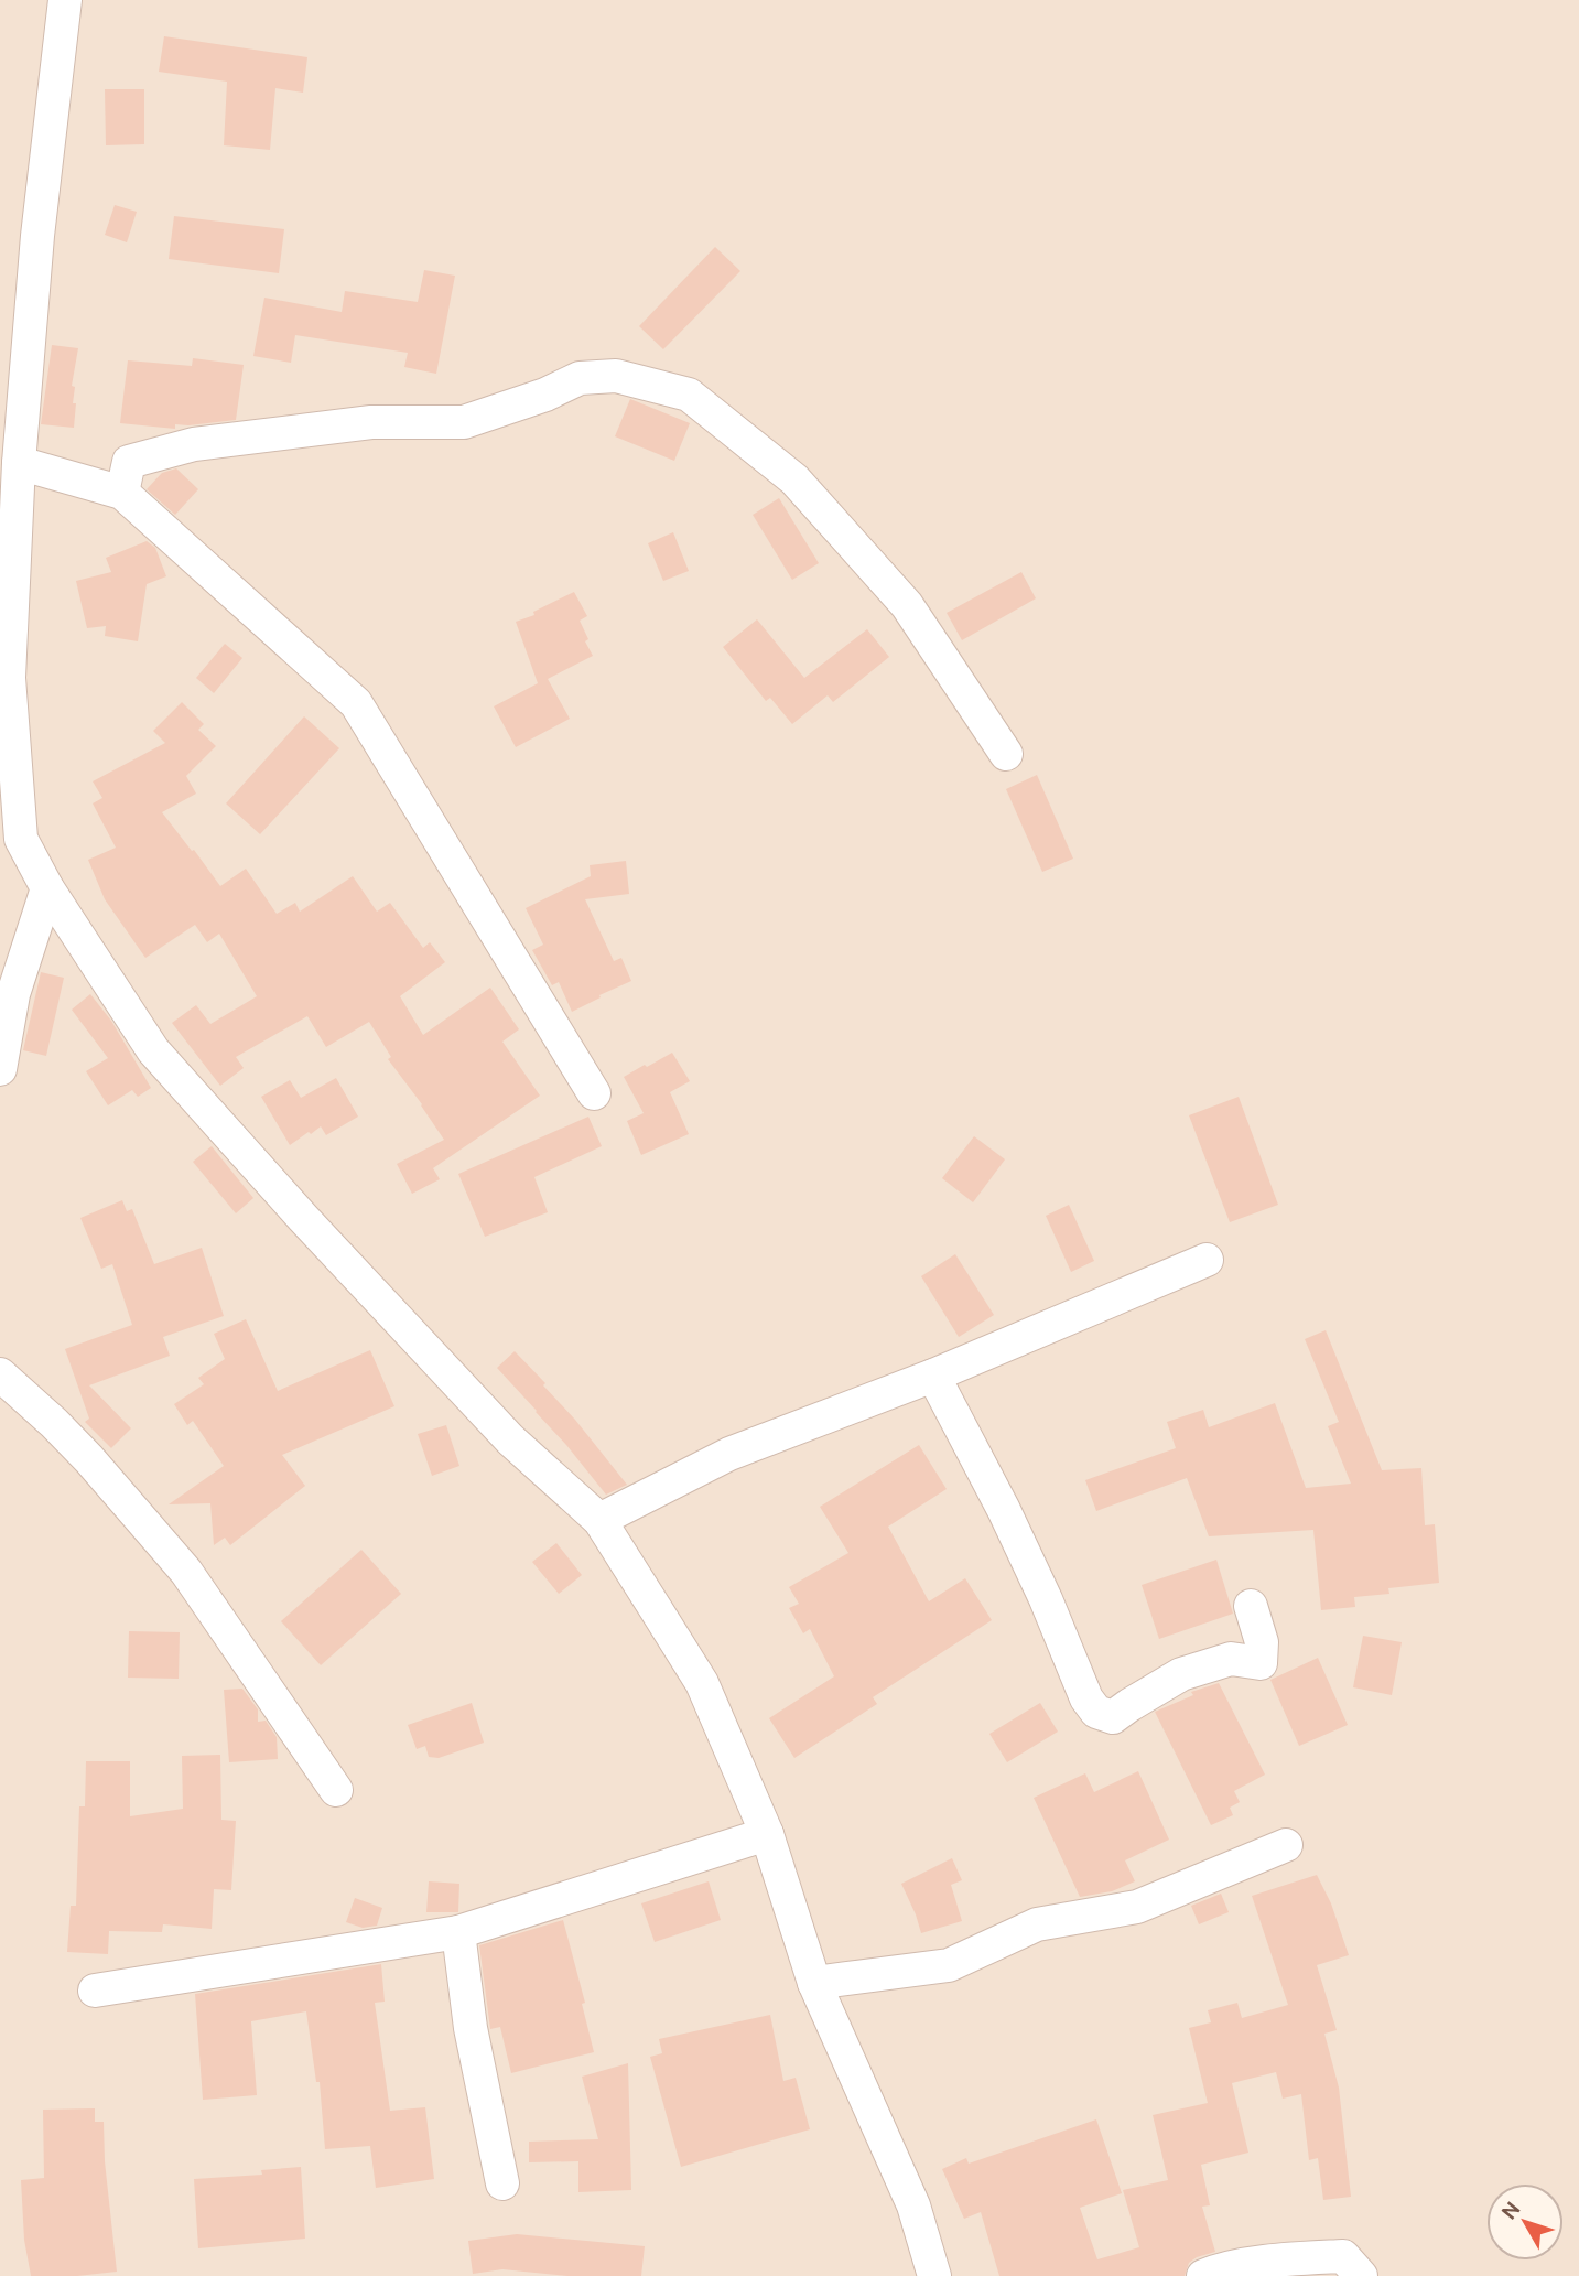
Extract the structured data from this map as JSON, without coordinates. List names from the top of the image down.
{
  "north": "top left"
}
